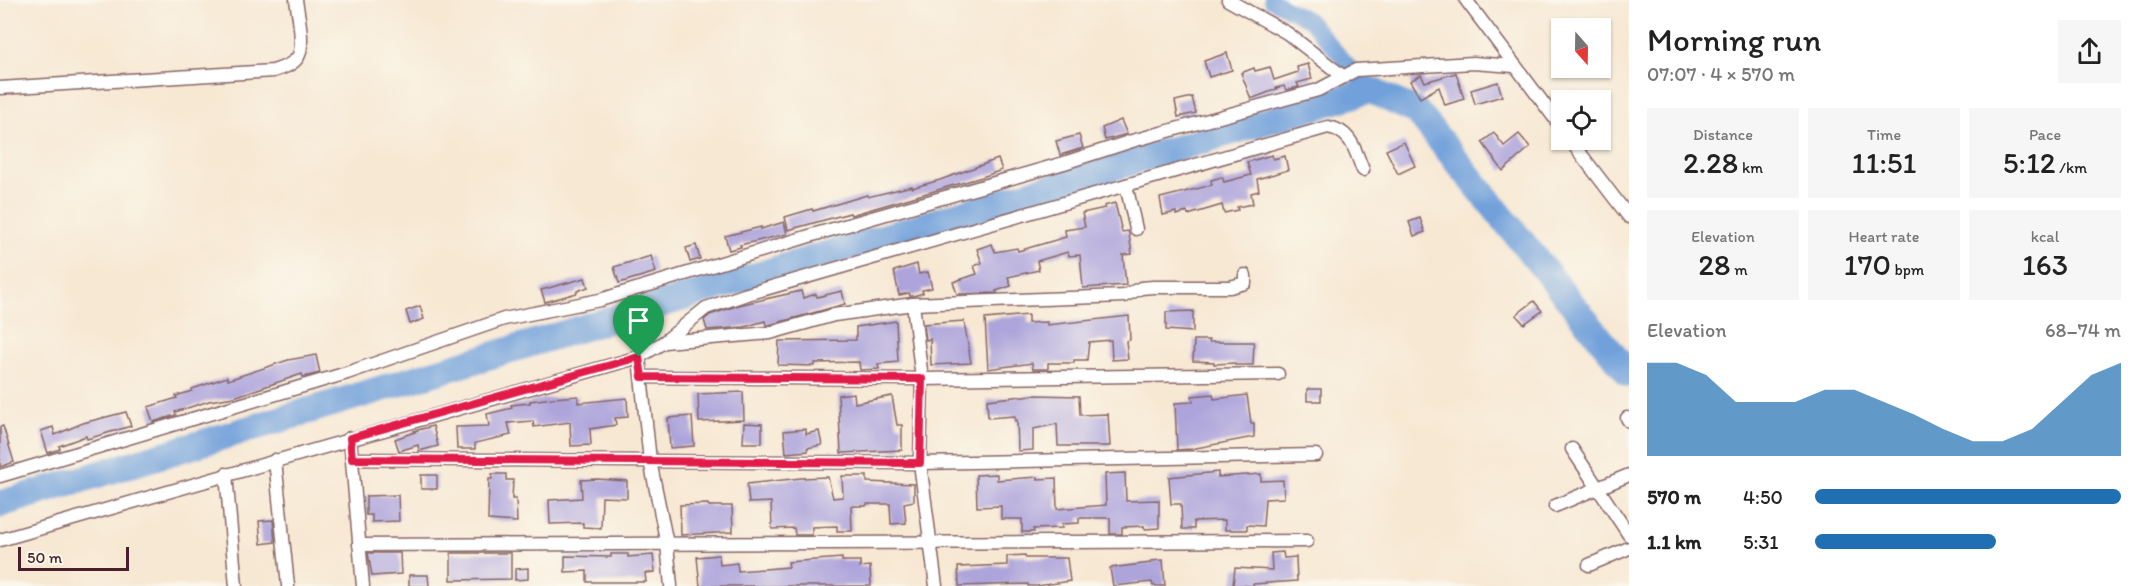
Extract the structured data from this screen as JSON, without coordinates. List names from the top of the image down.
{
  "scale_bar": "50 m",
  "north": "bottom",
  "page": {
    "heading": ["Morning run", "07:07 · 4 × 570 m"],
    "stats": [
      ["Distance", "2.28 km"],
      ["Time", "11:51"],
      ["Pace", "5:12 /km"],
      ["Elevation", "28 m"],
      ["Heart rate", "170 bpm"],
      ["kcal", "163"]
    ],
    "chart": ["Elevation", "68–74 m"],
    "list": [
      {
        "name": "570 m",
        "note": "4:50"
      },
      {
        "name": "1.1 km",
        "note": "5:31"
      }
    ],
    "scale": "50 m"
  }
}
